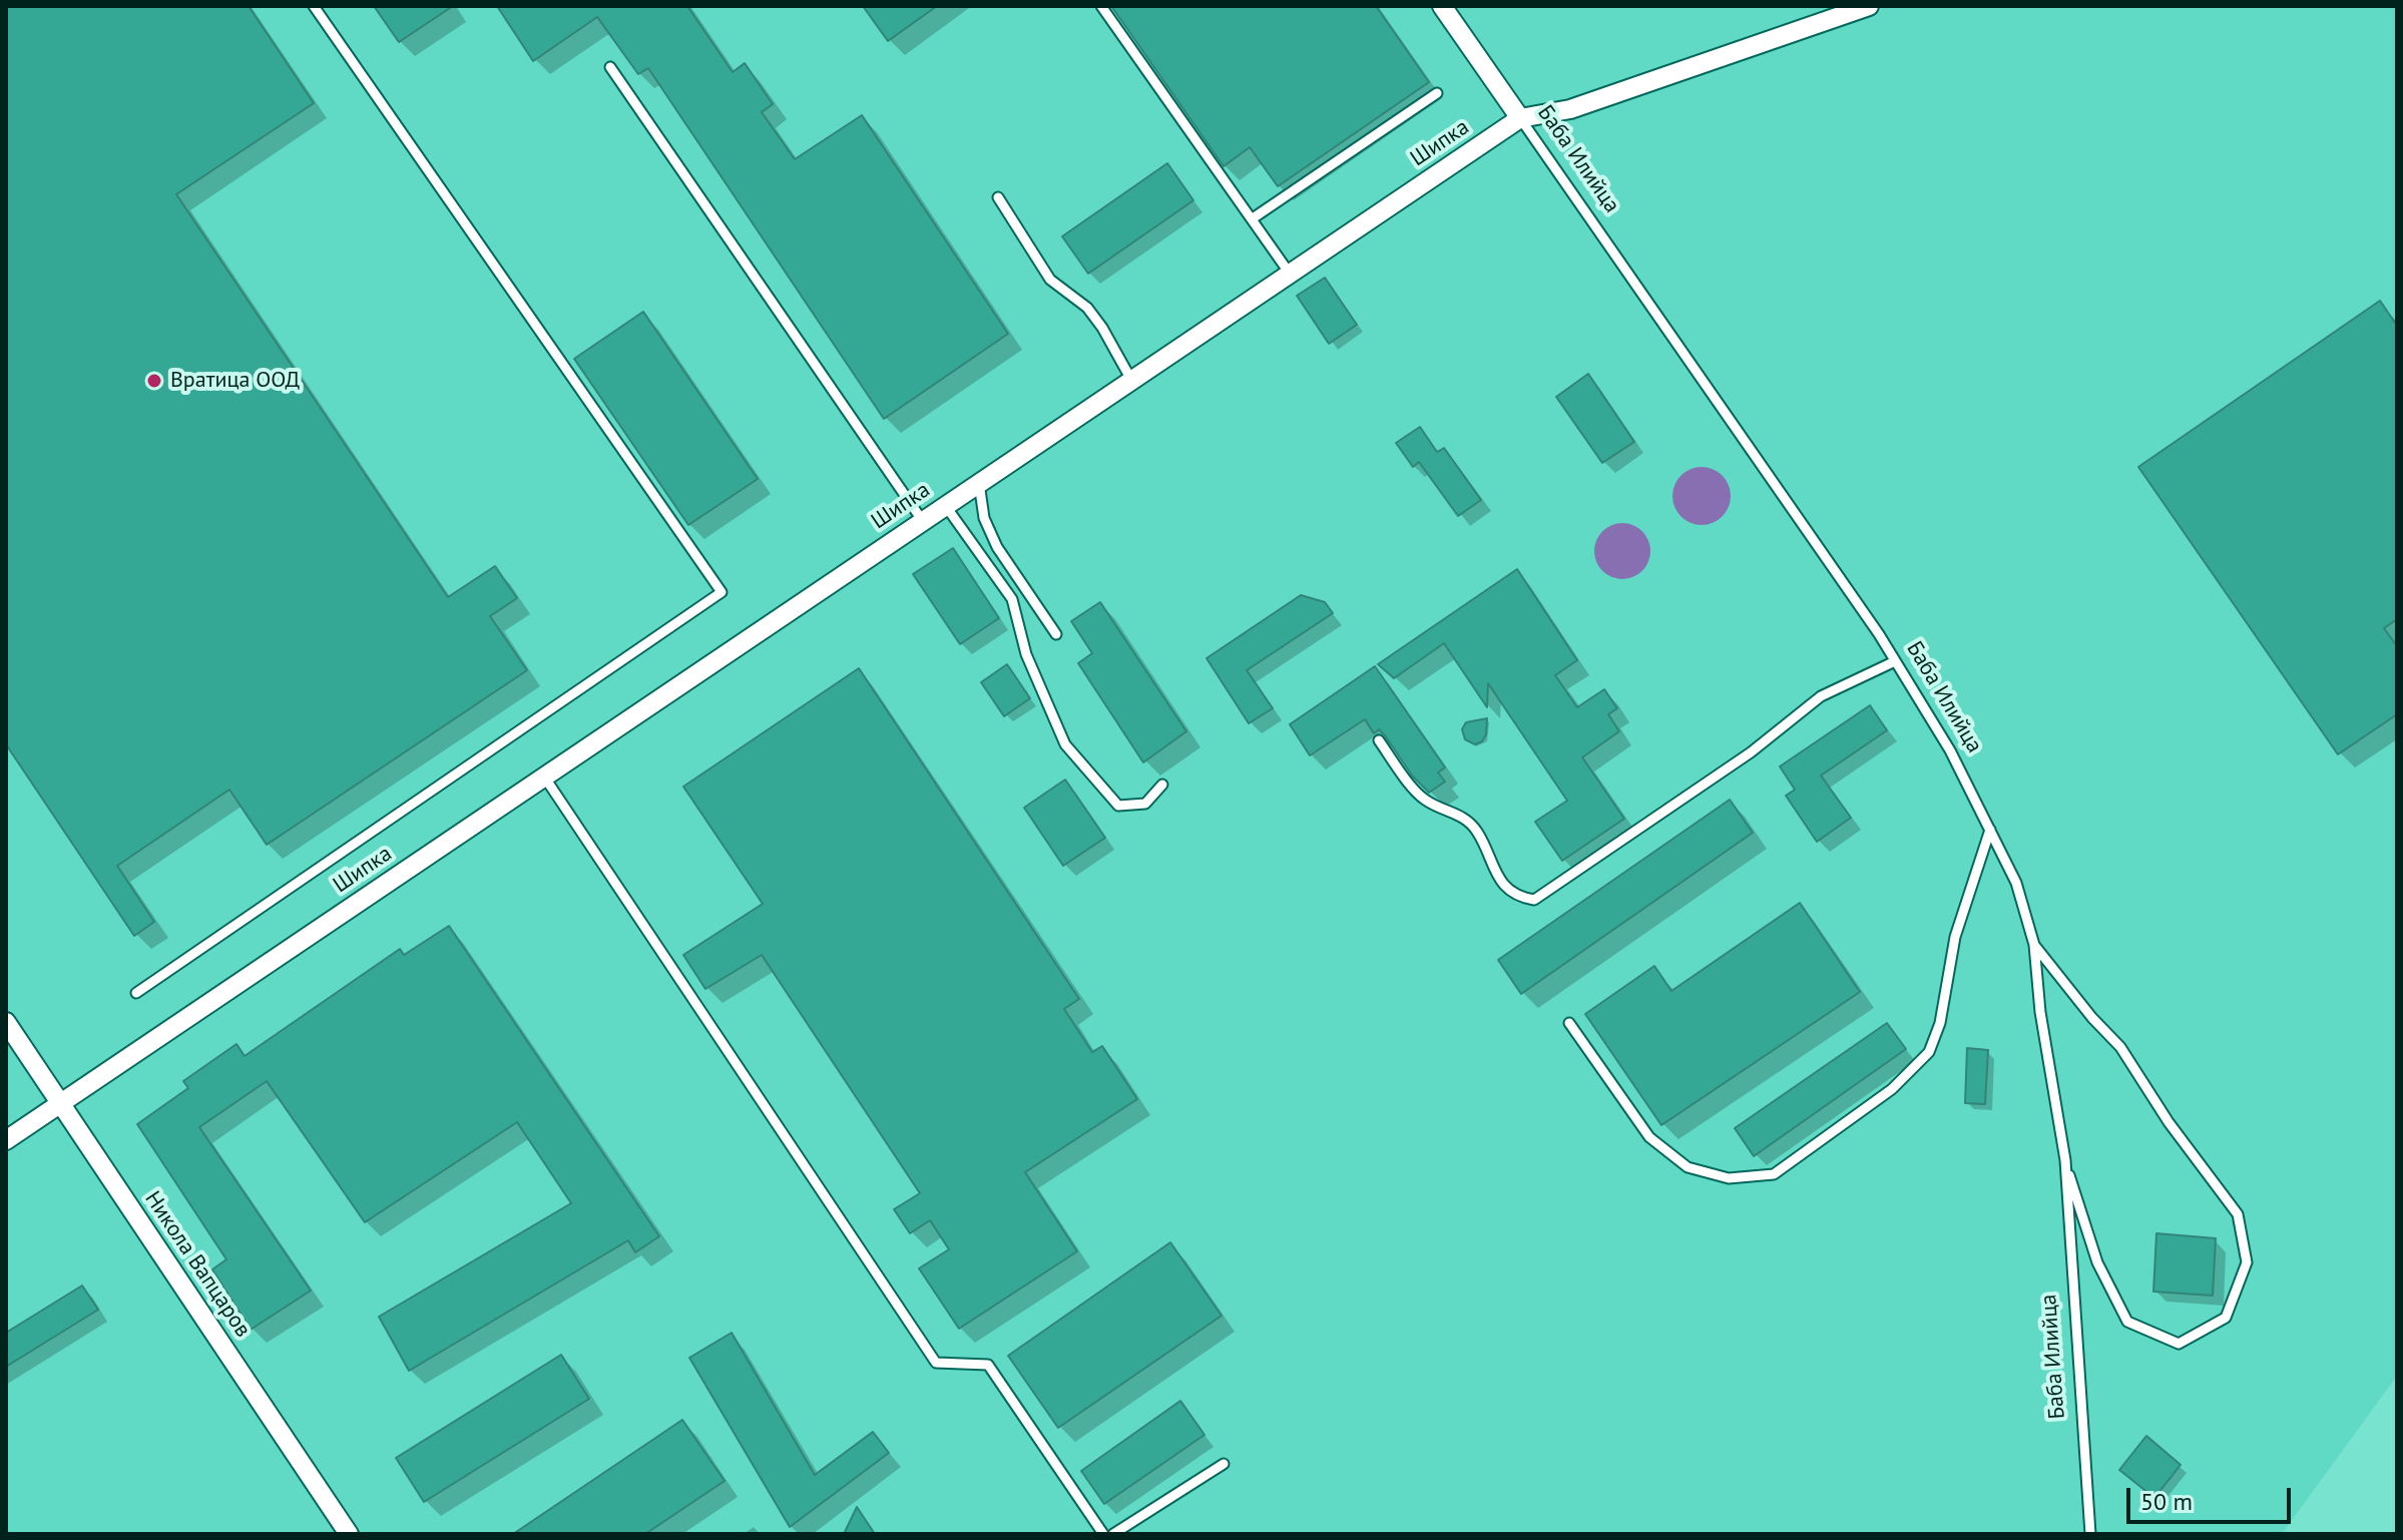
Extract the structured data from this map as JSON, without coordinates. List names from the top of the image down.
{
  "streets": {
    "street": ["Шипка", "Баба Илийца", "Никола Вапцаров"]
  },
  "crossings": [
    ["Шипка", "Баба Илийца"],
    ["Шипка", "Никола Вапцаров"]
  ],
  "places": ["Вратица ООД"],
  "scale_bar": "50 m"
}
